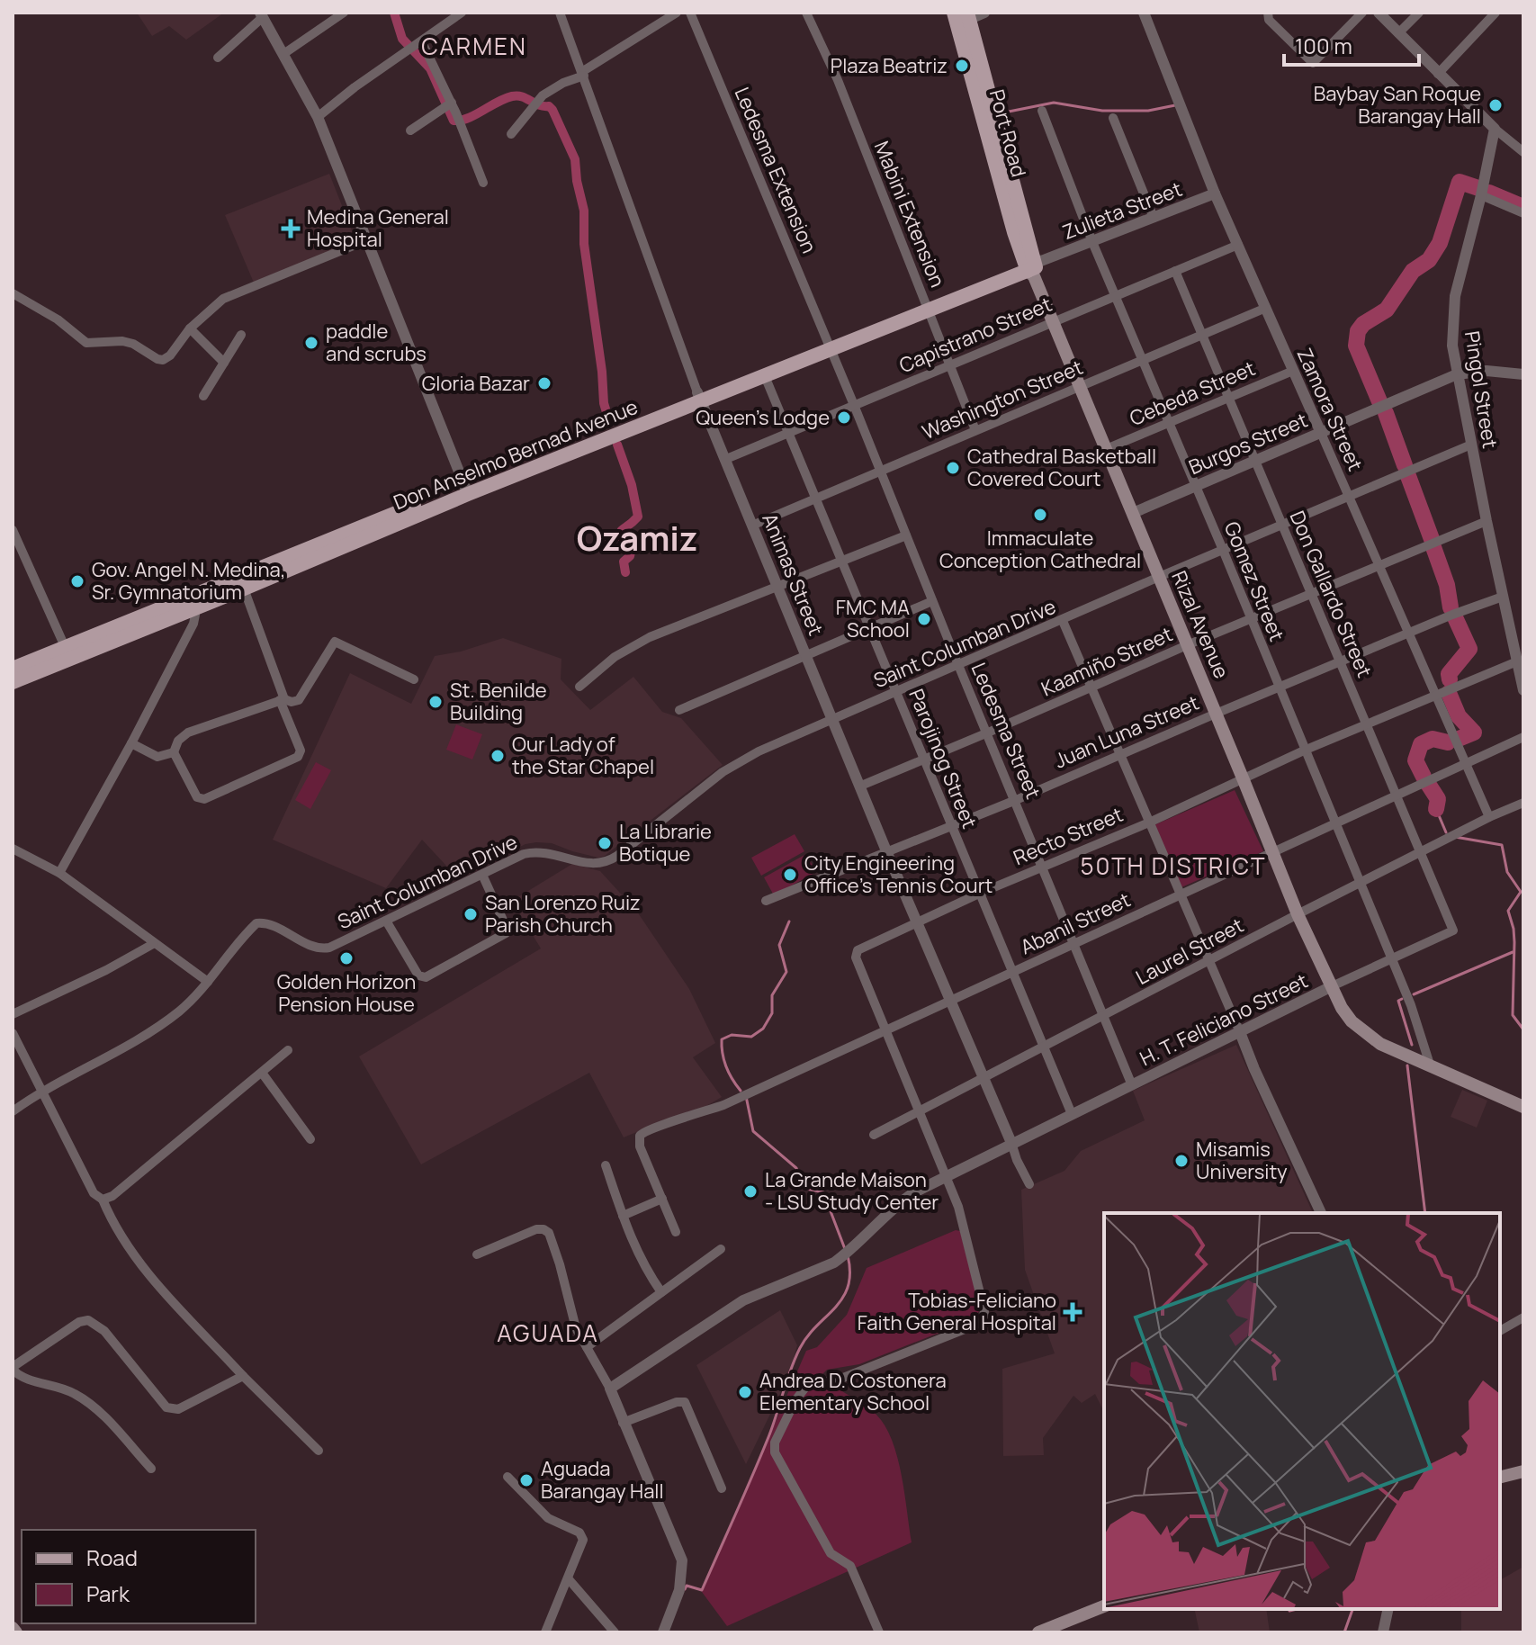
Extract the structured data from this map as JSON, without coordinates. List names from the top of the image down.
{
  "streets": {
    "main road": ["Port Road", "Don Anselmo Bernad Avenue", "Rizal Avenue"],
    "street": [
      "Ledesma Extension",
      "Zulieta Street",
      "Mabini Extension",
      "Capistrano Street",
      "Pingol Street",
      "Cebeda Street",
      "Washington Street",
      "Zamora Street",
      "Burgos Street",
      "Animas Street",
      "Gomez Street",
      "Don Gallardo Street",
      "Saint Columban Drive",
      "Kaamiño Street",
      "Ledesma Street",
      "Juan Luna Street",
      "Parojinog Street",
      "Recto Street",
      "Abanil Street",
      "Laurel Street",
      "H. T. Feliciano Street"
    ]
  },
  "crossings": [
    ["Port Road", "Zulieta Street"],
    ["Port Road", "Don Anselmo Bernad Avenue"],
    ["Port Road", "Rizal Avenue"],
    ["Ledesma Extension", "Don Anselmo Bernad Avenue"],
    ["Ledesma Extension", "Ledesma Street"],
    ["Zulieta Street", "Zamora Street"],
    ["Zulieta Street", "Don Anselmo Bernad Avenue"],
    ["Zulieta Street", "Gomez Street"],
    ["Zulieta Street", "Rizal Avenue"],
    ["Mabini Extension", "Capistrano Street"],
    ["Mabini Extension", "Washington Street"],
    ["Mabini Extension", "Don Anselmo Bernad Avenue"],
    ["Capistrano Street", "Zamora Street"],
    ["Capistrano Street", "Animas Street"],
    ["Capistrano Street", "Gomez Street"],
    ["Capistrano Street", "Don Gallardo Street"],
    ["Capistrano Street", "Rizal Avenue"],
    ["Capistrano Street", "Ledesma Street"],
    ["Capistrano Street", "Parojinog Street"],
    ["Pingol Street", "Burgos Street"],
    ["Pingol Street", "Saint Columban Drive"],
    ["Pingol Street", "Kaamiño Street"],
    ["Pingol Street", "Juan Luna Street"],
    ["Pingol Street", "Recto Street"],
    ["Cebeda Street", "Zamora Street"],
    ["Cebeda Street", "Gomez Street"],
    ["Cebeda Street", "Don Gallardo Street"],
    ["Cebeda Street", "Rizal Avenue"],
    ["Washington Street", "Zamora Street"],
    ["Washington Street", "Animas Street"],
    ["Washington Street", "Gomez Street"],
    ["Washington Street", "Don Gallardo Street"],
    ["Washington Street", "Rizal Avenue"],
    ["Washington Street", "Ledesma Street"],
    ["Washington Street", "Parojinog Street"],
    ["Zamora Street", "Burgos Street"],
    ["Zamora Street", "Saint Columban Drive"],
    ["Zamora Street", "Kaamiño Street"],
    ["Zamora Street", "Juan Luna Street"],
    ["Zamora Street", "Recto Street"],
    ["Zamora Street", "Abanil Street"],
    ["Zamora Street", "Laurel Street"],
    ["Burgos Street", "Gomez Street"],
    ["Burgos Street", "Don Gallardo Street"],
    ["Burgos Street", "Rizal Avenue"],
    ["Don Anselmo Bernad Avenue", "Animas Street"],
    ["Don Anselmo Bernad Avenue", "Rizal Avenue"],
    ["Don Anselmo Bernad Avenue", "Ledesma Street"],
    ["Don Anselmo Bernad Avenue", "Parojinog Street"],
    ["Animas Street", "Saint Columban Drive"],
    ["Animas Street", "Kaamiño Street"],
    ["Animas Street", "Juan Luna Street"],
    ["Animas Street", "Recto Street"],
    ["Animas Street", "Abanil Street"],
    ["Animas Street", "Laurel Street"],
    ["Animas Street", "H. T. Feliciano Street"],
    ["Gomez Street", "Rizal Avenue"],
    ["Gomez Street", "Saint Columban Drive"],
    ["Gomez Street", "Kaamiño Street"],
    ["Gomez Street", "Juan Luna Street"],
    ["Gomez Street", "Recto Street"],
    ["Gomez Street", "Abanil Street"],
    ["Gomez Street", "Laurel Street"],
    ["Gomez Street", "H. T. Feliciano Street"],
    ["Don Gallardo Street", "Saint Columban Drive"],
    ["Don Gallardo Street", "Kaamiño Street"],
    ["Don Gallardo Street", "Juan Luna Street"],
    ["Don Gallardo Street", "Recto Street"],
    ["Don Gallardo Street", "Abanil Street"],
    ["Don Gallardo Street", "Laurel Street"],
    ["Don Gallardo Street", "H. T. Feliciano Street"],
    ["Rizal Avenue", "Saint Columban Drive"],
    ["Rizal Avenue", "Kaamiño Street"],
    ["Rizal Avenue", "Juan Luna Street"],
    ["Rizal Avenue", "Recto Street"],
    ["Rizal Avenue", "Abanil Street"],
    ["Rizal Avenue", "Laurel Street"],
    ["Rizal Avenue", "H. T. Feliciano Street"],
    ["Saint Columban Drive", "Ledesma Street"],
    ["Saint Columban Drive", "Parojinog Street"],
    ["Kaamiño Street", "Ledesma Street"],
    ["Kaamiño Street", "Parojinog Street"],
    ["Ledesma Street", "Juan Luna Street"],
    ["Ledesma Street", "Recto Street"],
    ["Ledesma Street", "Abanil Street"],
    ["Ledesma Street", "Laurel Street"],
    ["Ledesma Street", "H. T. Feliciano Street"],
    ["Juan Luna Street", "Parojinog Street"],
    ["Parojinog Street", "Recto Street"],
    ["Parojinog Street", "Abanil Street"],
    ["Parojinog Street", "Laurel Street"],
    ["Parojinog Street", "H. T. Feliciano Street"],
    ["Recto Street", "Abanil Street"],
    ["Recto Street", "Laurel Street"],
    ["Recto Street", "H. T. Feliciano Street"]
  ],
  "districts": [
    "CARMEN",
    "Ozamiz",
    "50TH DISTRICT",
    "AGUADA"
  ],
  "places": {
    "other": [
      "Plaza Beatriz",
      "Baybay San Roque Barangay Hall",
      "paddle and scrubs",
      "Gloria Bazar",
      "Queen's Lodge",
      "Cathedral Basketball Covered Court",
      "Immaculate Conception Cathedral",
      "Gov. Angel N. Medina, Sr. Gymnatorium",
      "FMC MA School",
      "St. Benilde Building",
      "Our Lady of the Star Chapel",
      "La Librarie Botique",
      "City Engineering Office's Tennis Court",
      "San Lorenzo Ruiz Parish Church",
      "Golden Horizon Pension House",
      "Misamis University",
      "La Grande Maison - LSU Study Center",
      "Andrea D. Costonera Elementary School",
      "Aguada Barangay Hall"
    ],
    "health": ["Medina General Hospital", "Tobias-Feliciano Faith General Hospital"]
  },
  "legend": ["Road", "Park"],
  "scale_bar": "100 m"
}
